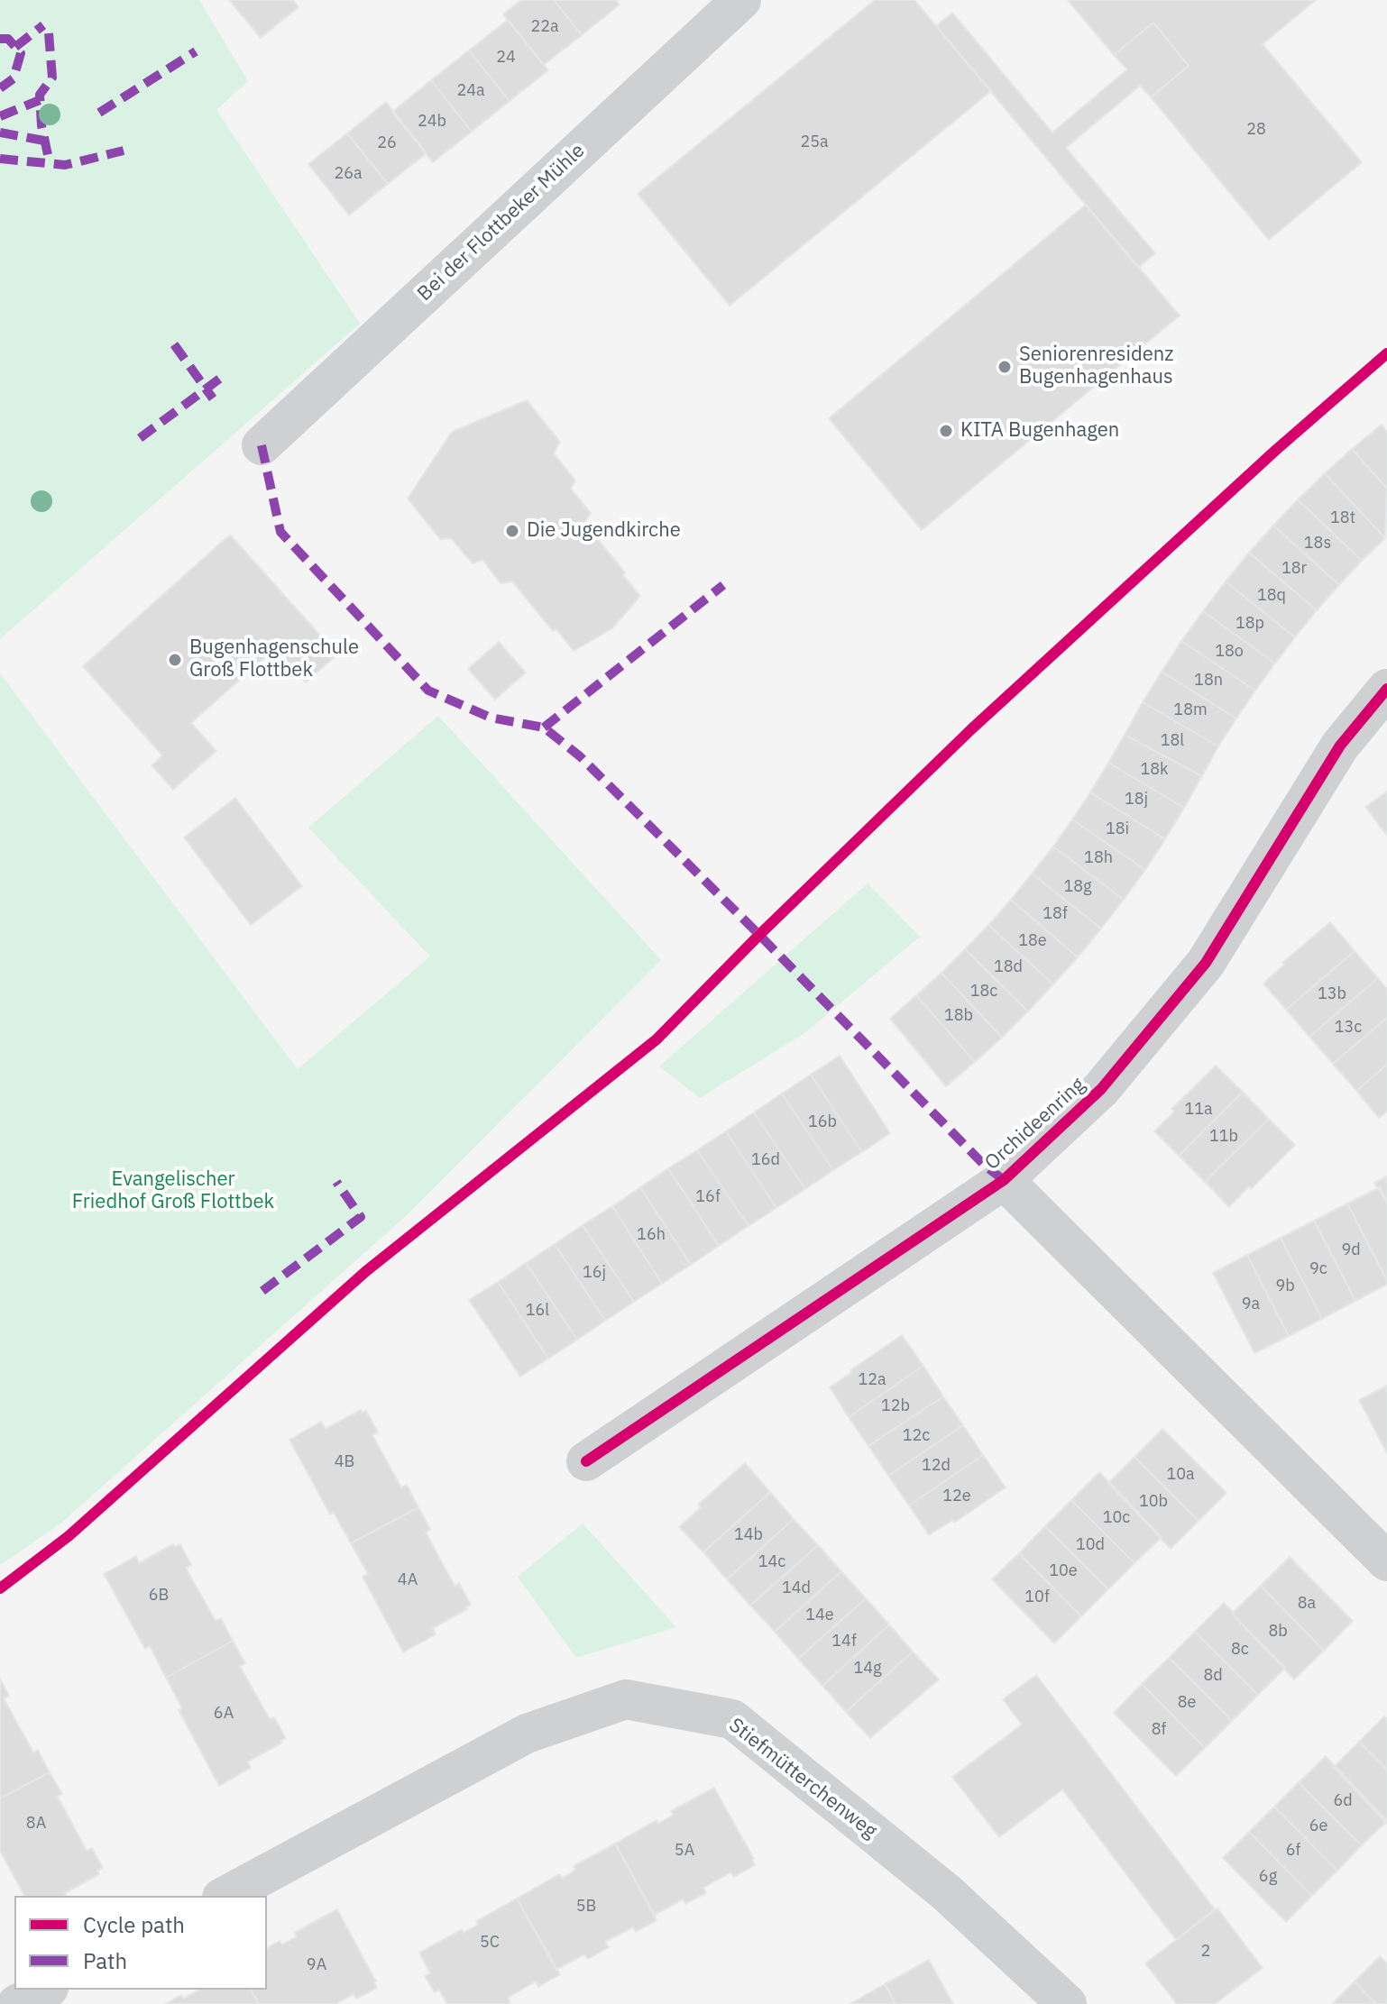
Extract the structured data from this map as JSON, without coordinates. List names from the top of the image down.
{
  "streets": {
    "street": ["Bei der Flottbeker Mühle", "Orchideenring", "Stiefmütterchenweg"]
  },
  "parks": ["Evangelischer Friedhof Groß Flottbek"],
  "places": [
    "Seniorenresidenz Bugenhagenhaus",
    "KITA Bugenhagen",
    "Die Jugendkirche",
    "Bugenhagenschule Groß Flottbek"
  ],
  "house_numbers": [
    "22a",
    "24",
    "24a",
    "24b",
    "28",
    "25a",
    "26",
    "26a",
    "18t",
    "18s",
    "18r",
    "18q",
    "18p",
    "18o",
    "18n",
    "18m",
    "18l",
    "18k",
    "18j",
    "18i",
    "18h",
    "18g",
    "18f",
    "18e",
    "18d",
    "18c",
    "13b",
    "18b",
    "13c",
    "11a",
    "16b",
    "11b",
    "16d",
    "16f",
    "16h",
    "9d",
    "9c",
    "16j",
    "9b",
    "9a",
    "16l",
    "12a",
    "12b",
    "12c",
    "4B",
    "12d",
    "10a",
    "12e",
    "10b",
    "10c",
    "14b",
    "10d",
    "14c",
    "10e",
    "4A",
    "14d",
    "6B",
    "10f",
    "8a",
    "14e",
    "8b",
    "14f",
    "8c",
    "14g",
    "8d",
    "8e",
    "6A",
    "8f",
    "6d",
    "8A",
    "6e",
    "5A",
    "6f",
    "6g",
    "5B",
    "5C",
    "2",
    "9A"
  ],
  "legend": ["Cycle path", "Path"]
}
